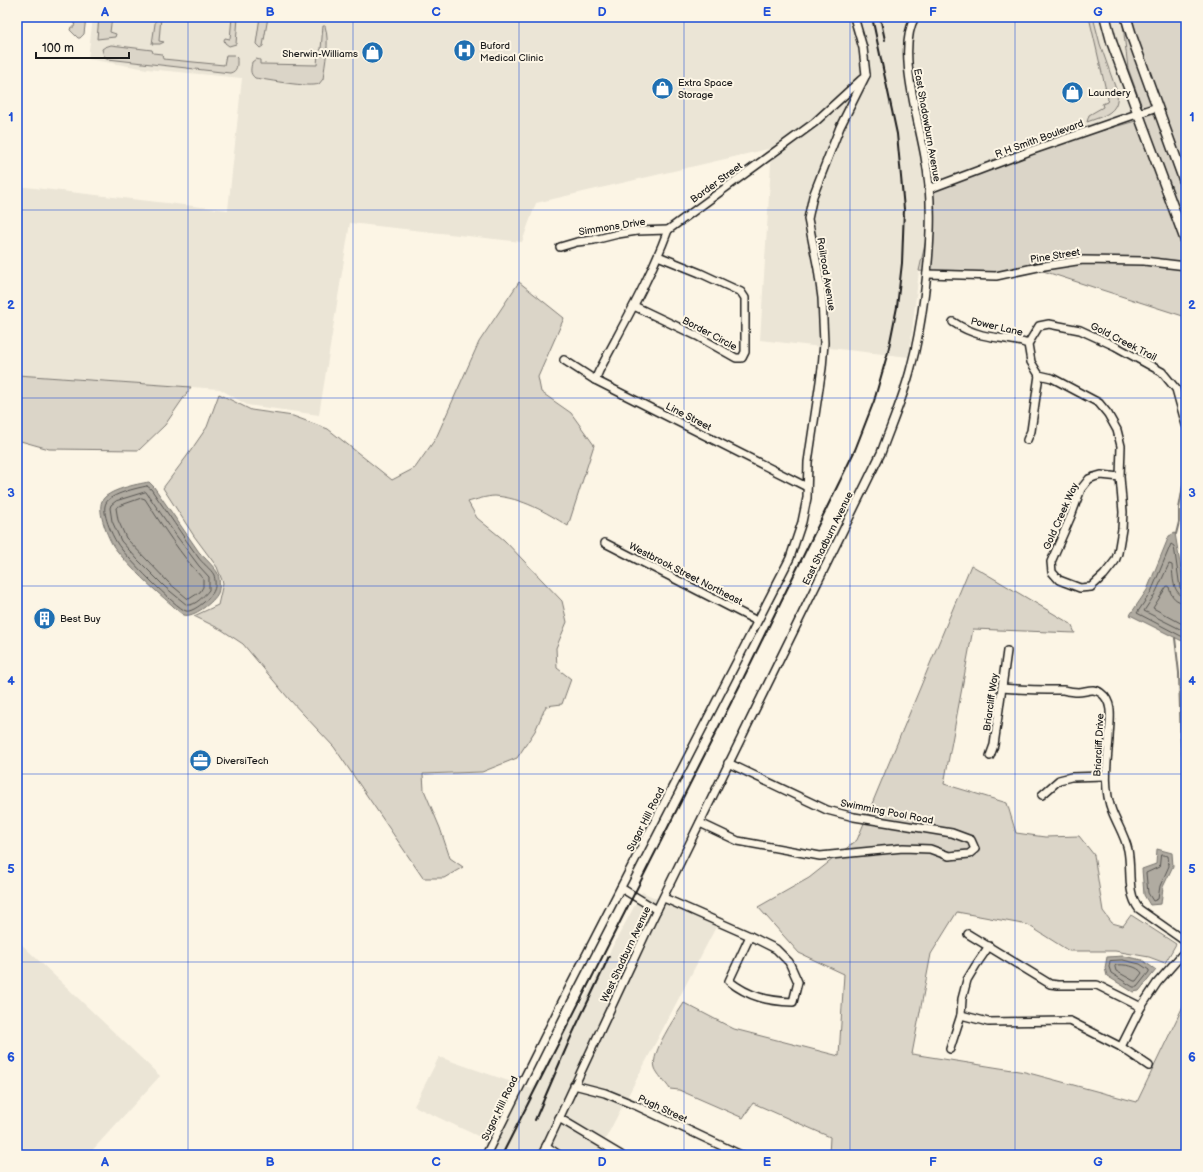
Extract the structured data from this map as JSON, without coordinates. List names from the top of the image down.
{
  "streets": {
    "street": [
      "East Shadowburn Avenue",
      "R H Smith Boulevard",
      "Border Street",
      "Simmons Drive",
      "Pine Street",
      "Railroad Avenue",
      "Power Lane",
      "Border Circle",
      "Gold Creek Trail",
      "Line Street",
      "Gold Creek Way",
      "East Shadburn Avenue",
      "Westbrook Street Northeast",
      "Briarcliff Way",
      "Briarcliff Drive",
      "Swimming Pool Road",
      "Sugar Hill Road",
      "West Shadburn Avenue",
      "Pugh Street"
    ]
  },
  "crossings": [
    ["East Shadowburn Avenue", "R H Smith Boulevard"],
    ["East Shadowburn Avenue", "Pine Street"],
    ["East Shadowburn Avenue", "East Shadburn Avenue"],
    ["Border Street", "Simmons Drive"],
    ["Border Street", "Railroad Avenue"],
    ["Pine Street", "East Shadburn Avenue"],
    ["Railroad Avenue", "Line Street"],
    ["Railroad Avenue", "Sugar Hill Road"],
    ["Power Lane", "Gold Creek Trail"],
    ["Power Lane", "Gold Creek Way"],
    ["Line Street", "Sugar Hill Road"],
    ["East Shadburn Avenue", "Swimming Pool Road"],
    ["East Shadburn Avenue", "West Shadburn Avenue"],
    ["Westbrook Street Northeast", "Sugar Hill Road"],
    ["Briarcliff Way", "Briarcliff Drive"],
    ["Swimming Pool Road", "West Shadburn Avenue"],
    ["West Shadburn Avenue", "Pugh Street"]
  ],
  "places": {
    "hospital": ["Buford Medical Clinic"],
    "shop": ["Sherwin-Williams", "Extra Space Storage", "Laundery"],
    "building": ["Best Buy"],
    "office": ["DiversiTech"]
  },
  "scale_bar": "100 m",
  "grid": {
    "columns": [
      "A",
      "B",
      "C",
      "D",
      "E",
      "F",
      "G"
    ],
    "rows": [
      "1",
      "2",
      "3",
      "4",
      "5",
      "6"
    ]
  }
}
